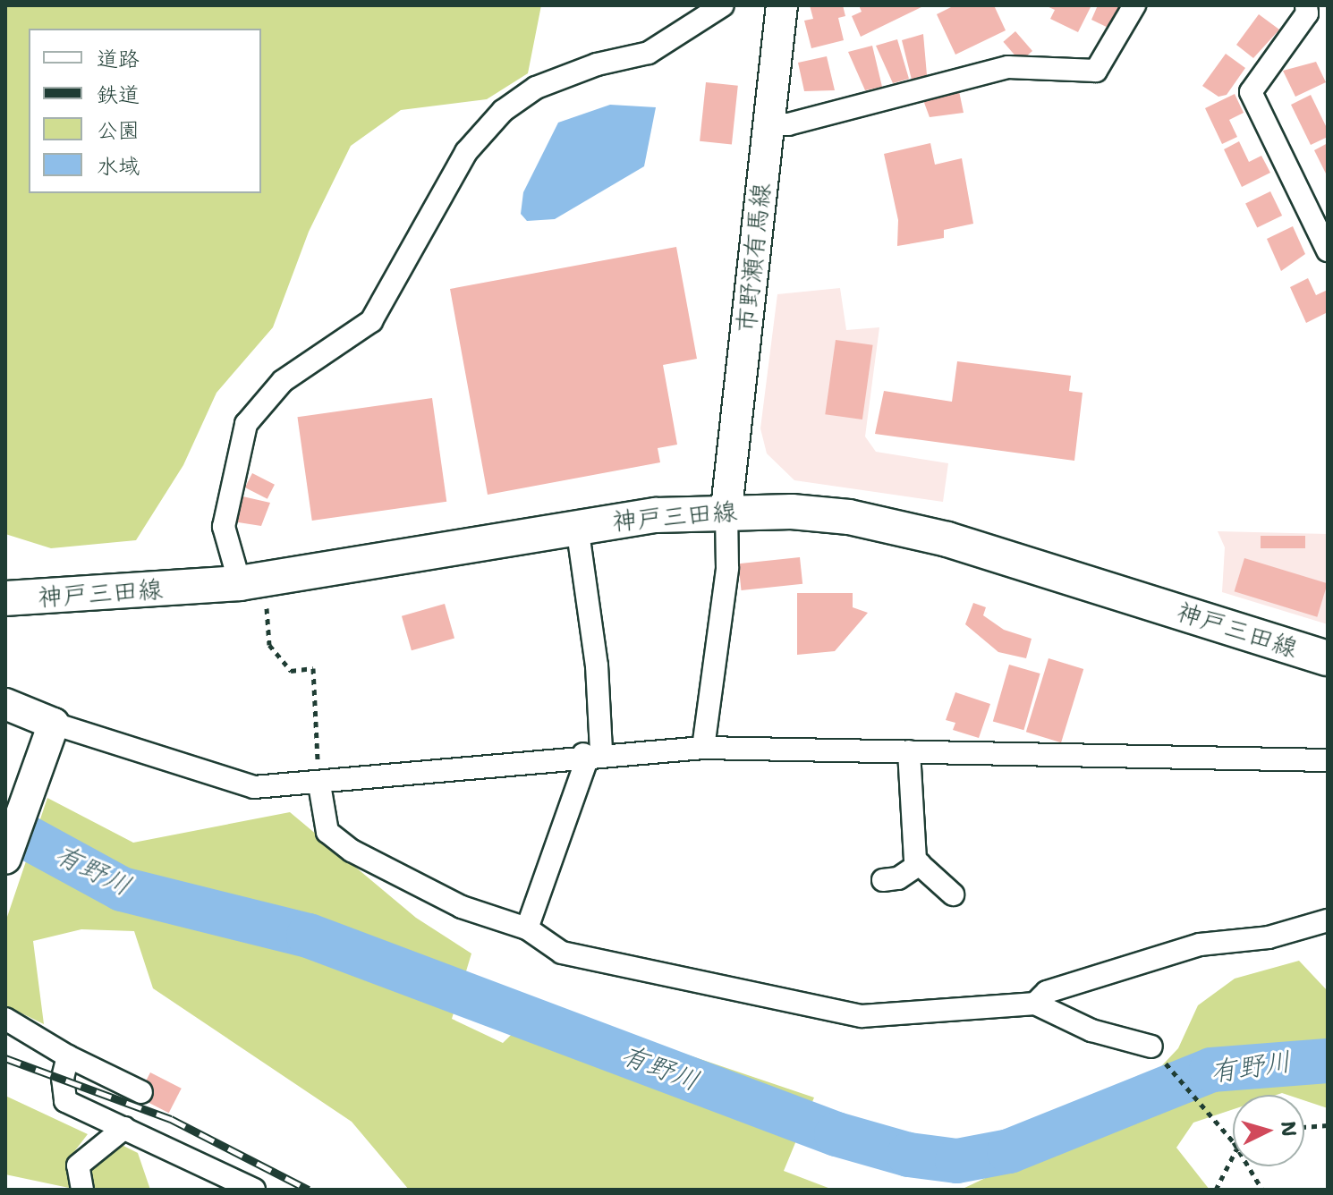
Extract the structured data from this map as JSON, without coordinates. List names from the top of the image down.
{
  "streets": {
    "main road": ["市野瀬有馬線", "神戸三田線"]
  },
  "crossings": [
    ["市野瀬有馬線", "神戸三田線"]
  ],
  "water": ["有野川"],
  "legend": [
    "道路",
    "鉄道",
    "公園",
    "水域"
  ],
  "north": "right"
}
